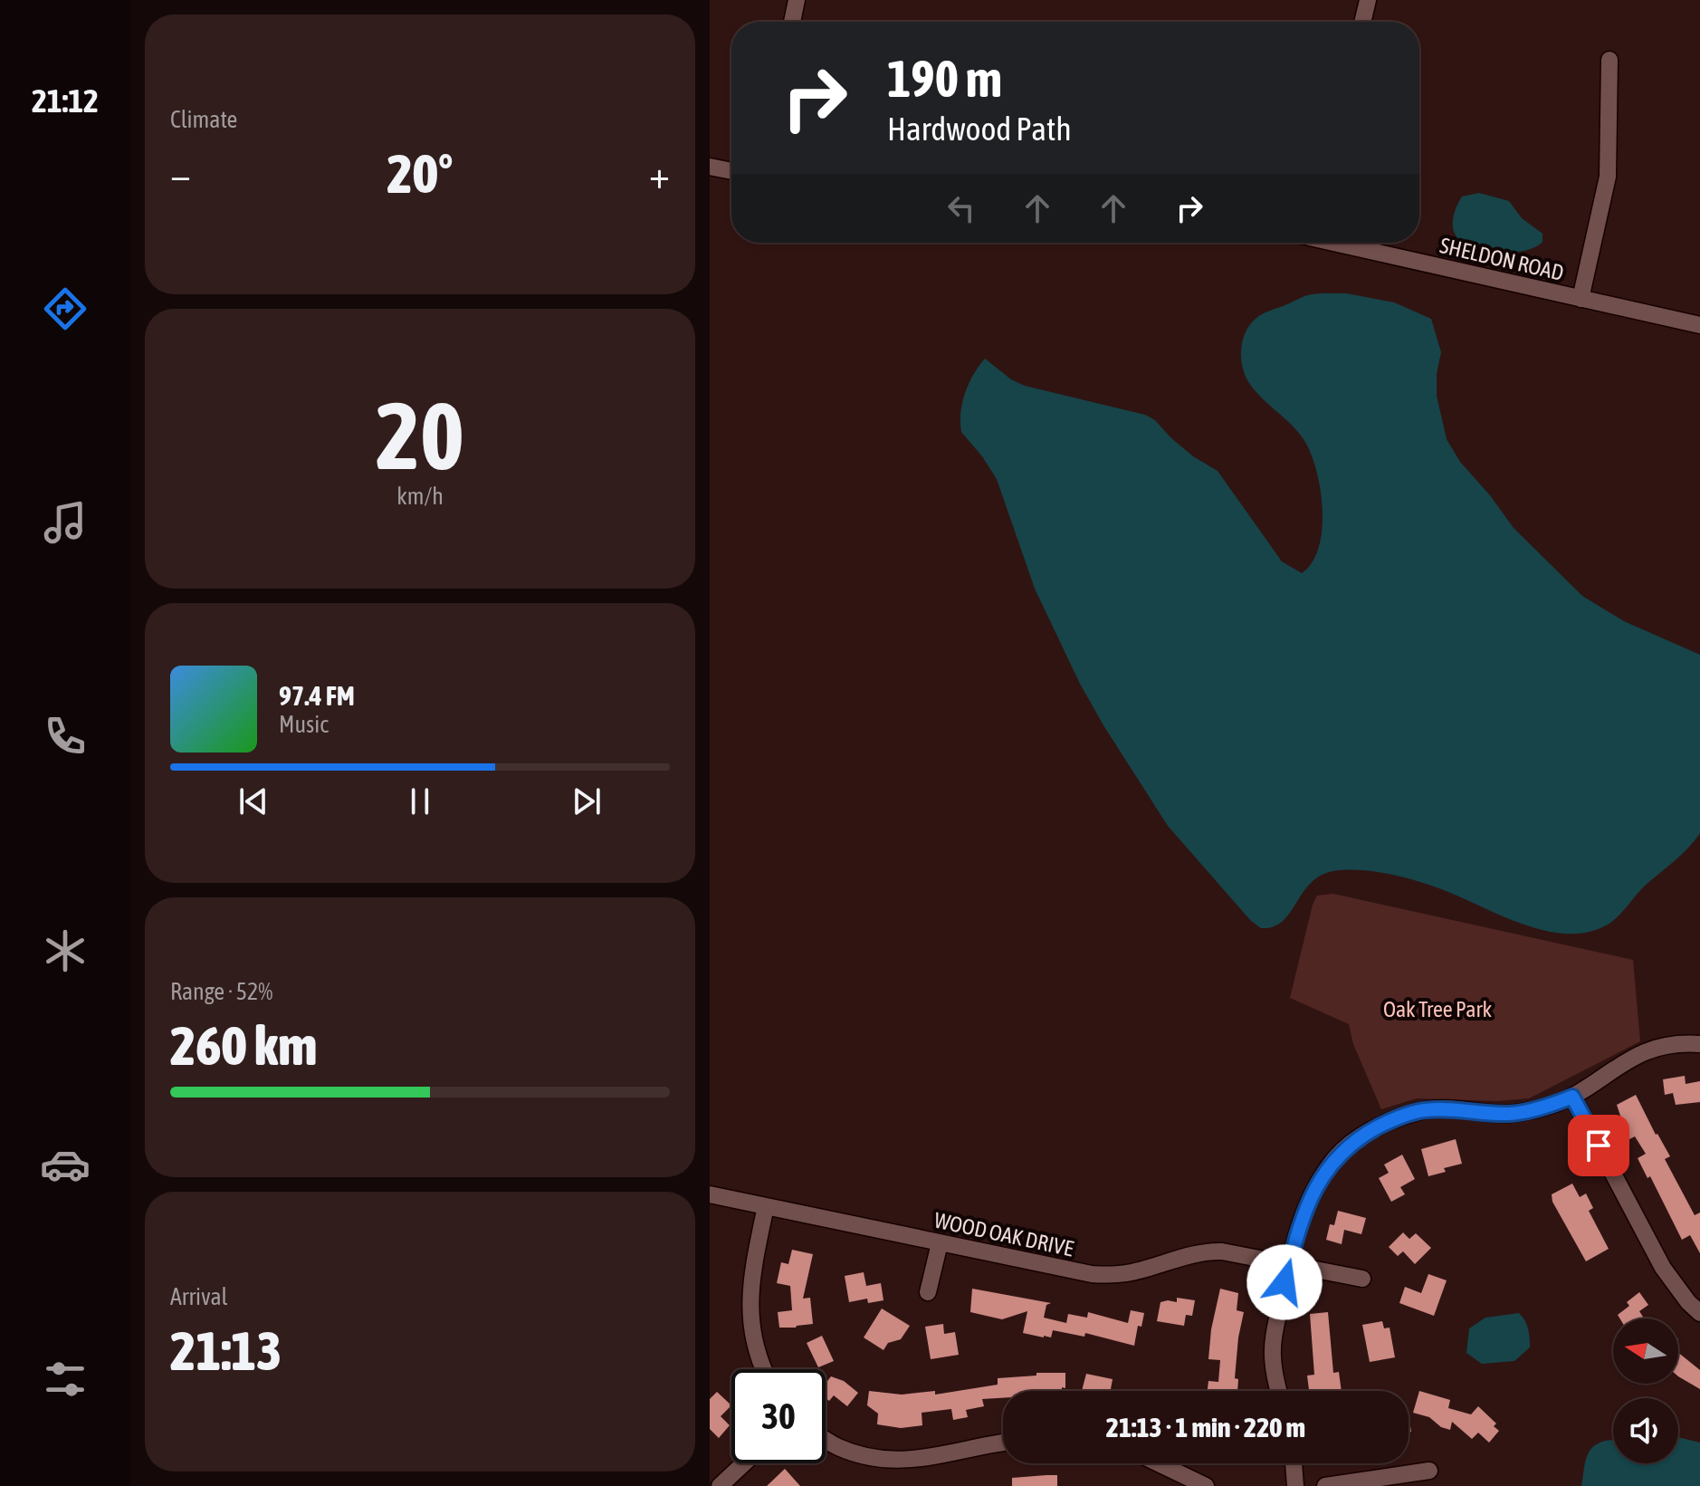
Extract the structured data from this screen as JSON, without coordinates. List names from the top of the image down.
{
  "streets": {
    "street": ["SHELDON ROAD", "WOOD OAK DRIVE"]
  },
  "parks": ["Oak Tree Park"],
  "north": "left",
  "page": {
    "tabs": "21:12",
    "tile": [
      "Climate",
      ["20", "km/h"],
      ["Range · 52%", "260 km"],
      ["Arrival", "21:13"]
    ],
    "turn": ["190 m", "Hardwood Path"],
    "heat": ["−", "20°", "+"],
    "song": ["97.4 FM", "Music"],
    "limit": "30",
    "trip": "21:13 · 1 min · 220 m"
  }
}
